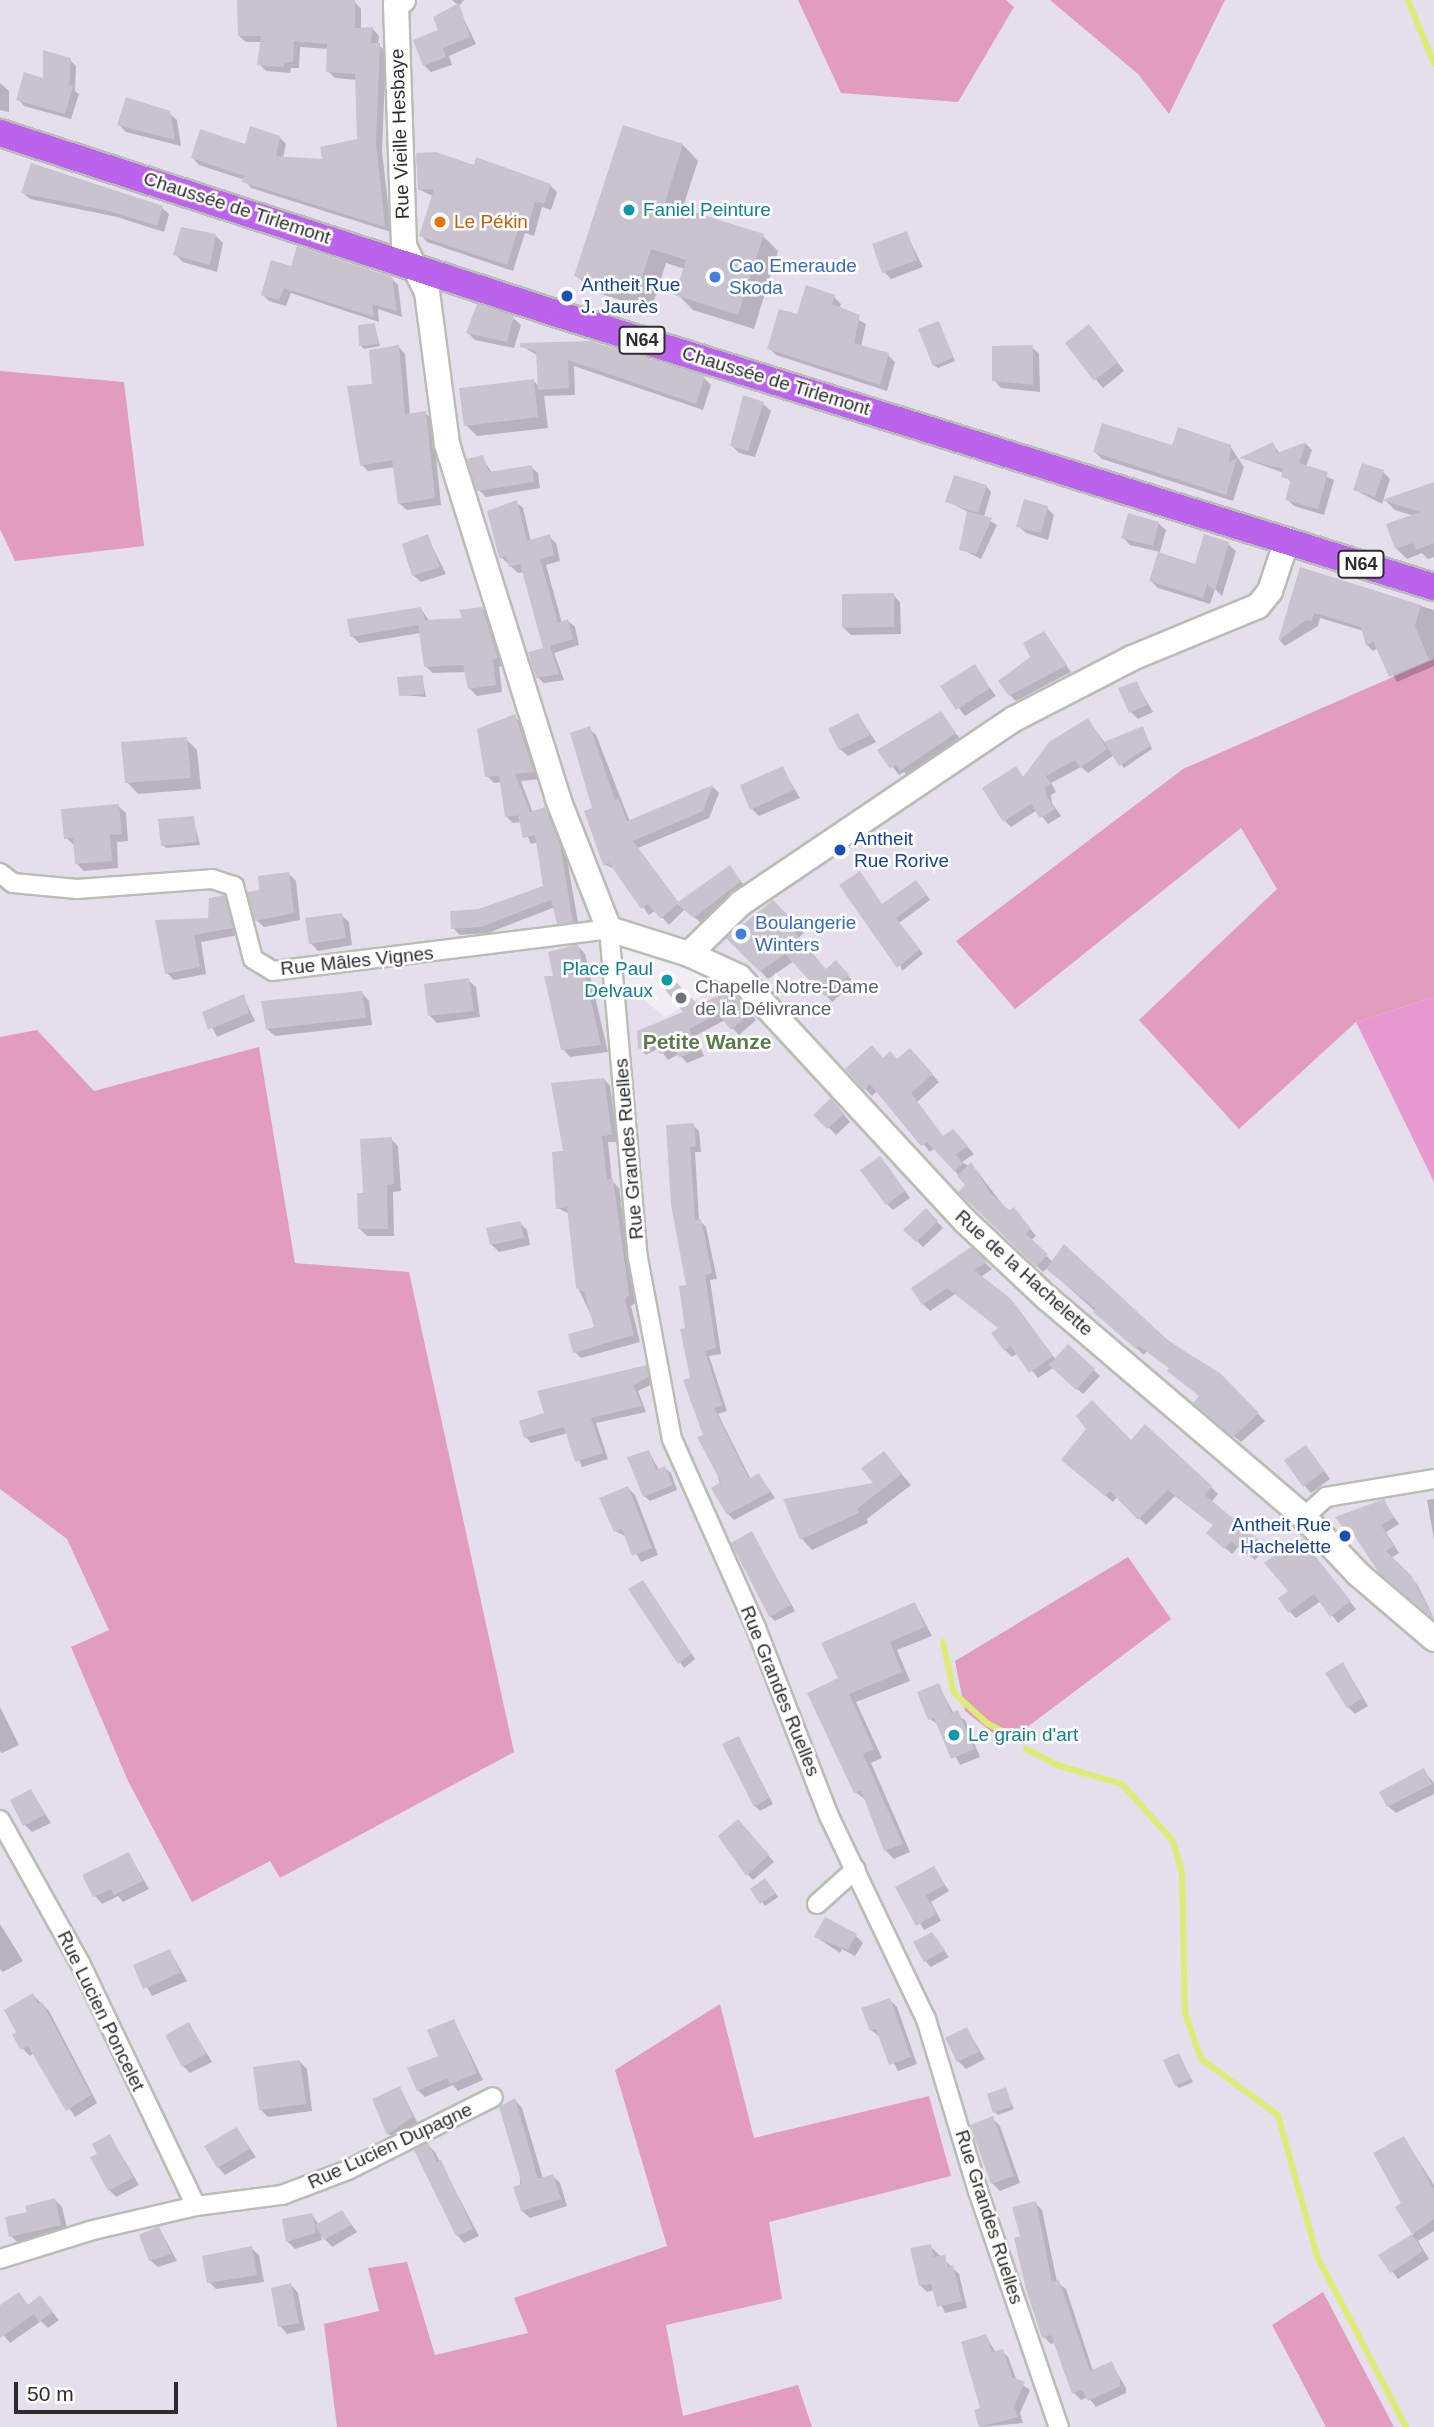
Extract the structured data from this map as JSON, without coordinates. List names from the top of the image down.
{
  "streets": {
    "main road": ["Chaussée de Tirlemont", "N64"],
    "street": [
      "Rue Vieille Hesbaye",
      "Rue Mâles Vignes",
      "Rue Grandes Ruelles",
      "Rue de la Hachelette",
      "Rue Lucien Poncelet",
      "Rue Lucien Dupagne"
    ]
  },
  "crossings": [
    ["Rue Vieille Hesbaye", "Chaussée de Tirlemont"],
    ["Rue Vieille Hesbaye", "Rue Mâles Vignes"],
    ["Rue Vieille Hesbaye", "Rue Grandes Ruelles"],
    ["Rue Vieille Hesbaye", "Rue de la Hachelette"],
    ["Rue Mâles Vignes", "Rue Grandes Ruelles"],
    ["Rue Mâles Vignes", "Rue de la Hachelette"],
    ["Rue Grandes Ruelles", "Rue de la Hachelette"],
    ["Rue Lucien Poncelet", "Rue Lucien Dupagne"]
  ],
  "districts": ["Petite Wanze"],
  "places": [
    "Faniel Peinture",
    "Le Pékin",
    "Cao Emeraude Skoda",
    "Antheit Rue J. Jaurès",
    "Antheit Rue Rorive",
    "Boulangerie Winters",
    "Place Paul Delvaux",
    "Chapelle Notre-Dame de la Délivrance",
    "Antheit Rue Hachelette",
    "Le grain d'art"
  ],
  "scale_bar": "50 m"
}
